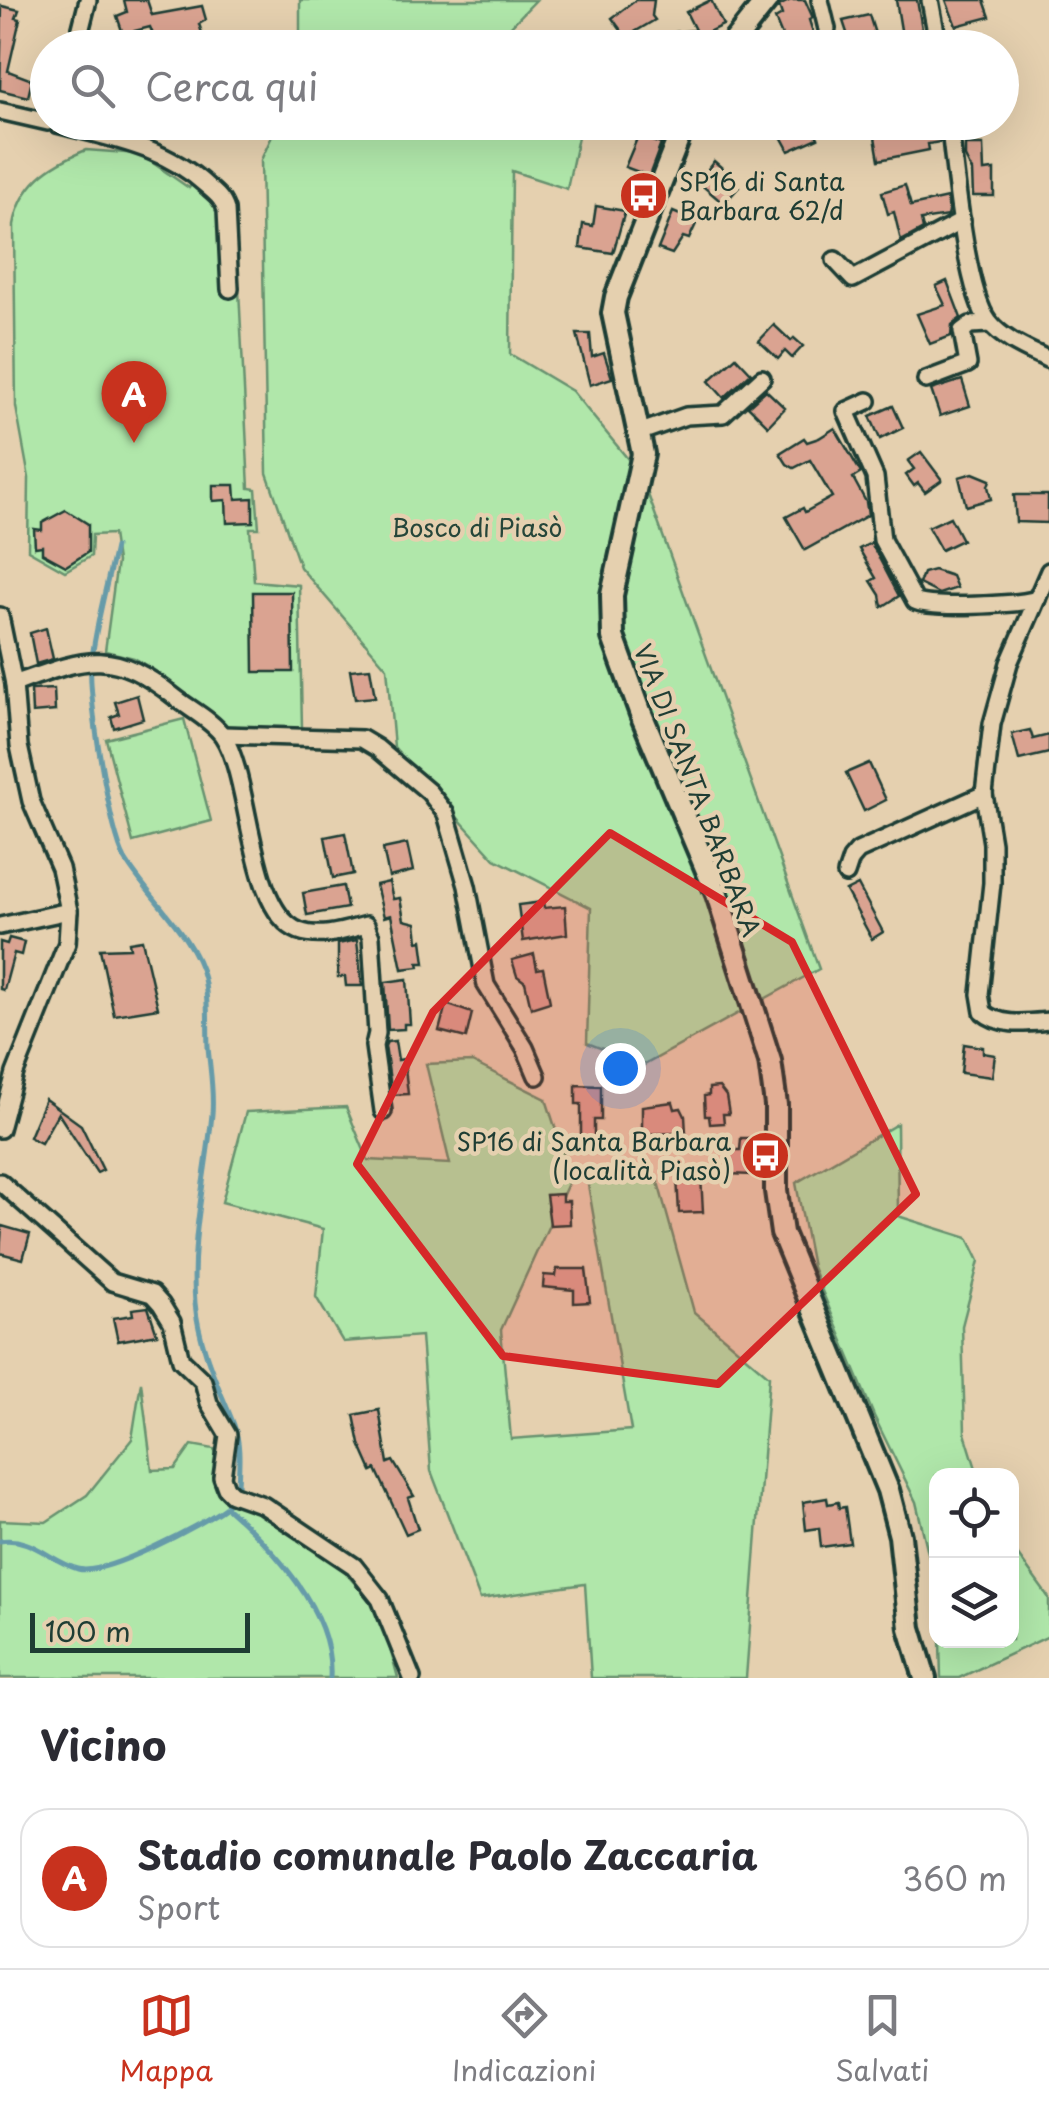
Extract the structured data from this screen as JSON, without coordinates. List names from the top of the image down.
{
  "streets": {
    "street": ["VIA DI SANTA BARBARA"]
  },
  "parks": ["Bosco di Piasò"],
  "places": {
    "bus stop": ["SP16 di Santa Barbara 62/d", "SP16 di Santa Barbara (località Piasò)"]
  },
  "scale_bar": "100 m",
  "page": {
    "search": "Cerca qui",
    "pins": "A",
    "scale": "100 m",
    "heading": "Vicino",
    "list": [
      {
        "mark": "A",
        "name": "Stadio comunale Paolo Zaccaria",
        "note": "Sport",
        "value": "360 m"
      }
    ],
    "nav": ["Mappa", "Indicazioni", "Salvati"]
  }
}
